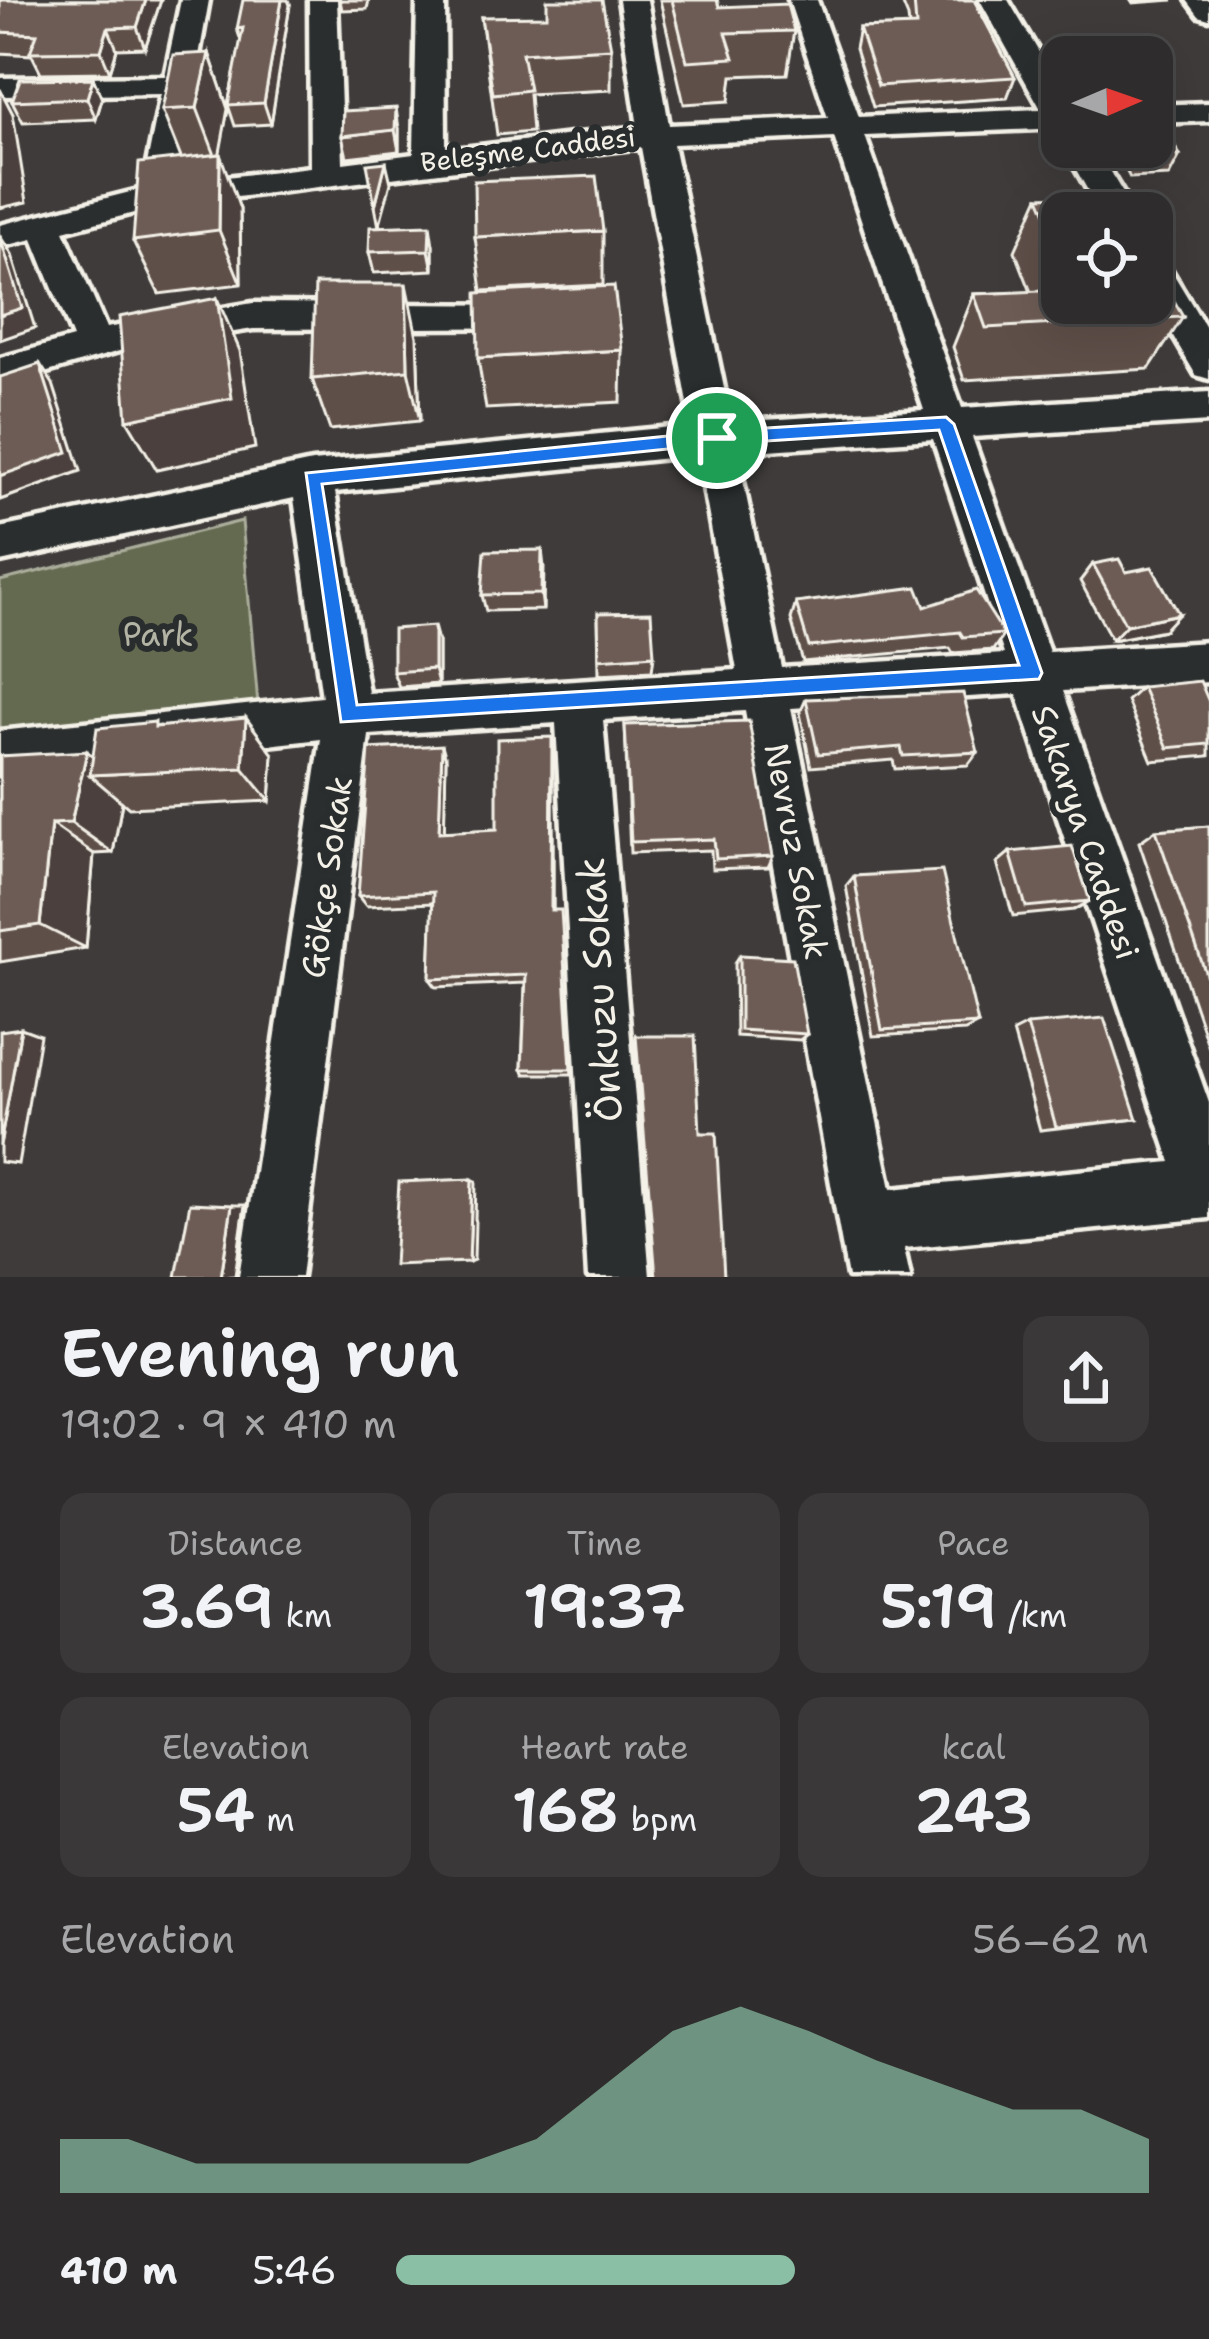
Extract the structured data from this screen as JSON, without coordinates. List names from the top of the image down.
{
  "streets": {
    "street": [
      "Beleşme Caddesi",
      "Sakarya Caddesi",
      "Nevruz Sokak",
      "Gökçe Sokak",
      "Önkuzu Sokak"
    ]
  },
  "crossings": [
    ["Beleşme Caddesi", "Sakarya Caddesi"],
    ["Beleşme Caddesi", "Nevruz Sokak"]
  ],
  "parks": ["Park"],
  "north": "right",
  "page": {
    "heading": ["Evening run", "19:02 · 9 × 410 m"],
    "stats": [
      ["Distance", "3.69 km"],
      ["Time", "19:37"],
      ["Pace", "5:19 /km"],
      ["Elevation", "54 m"],
      ["Heart rate", "168 bpm"],
      ["kcal", "243"]
    ],
    "chart": ["Elevation", "56–62 m"],
    "list": [
      {
        "name": "410 m",
        "note": "5:46"
      }
    ]
  }
}
